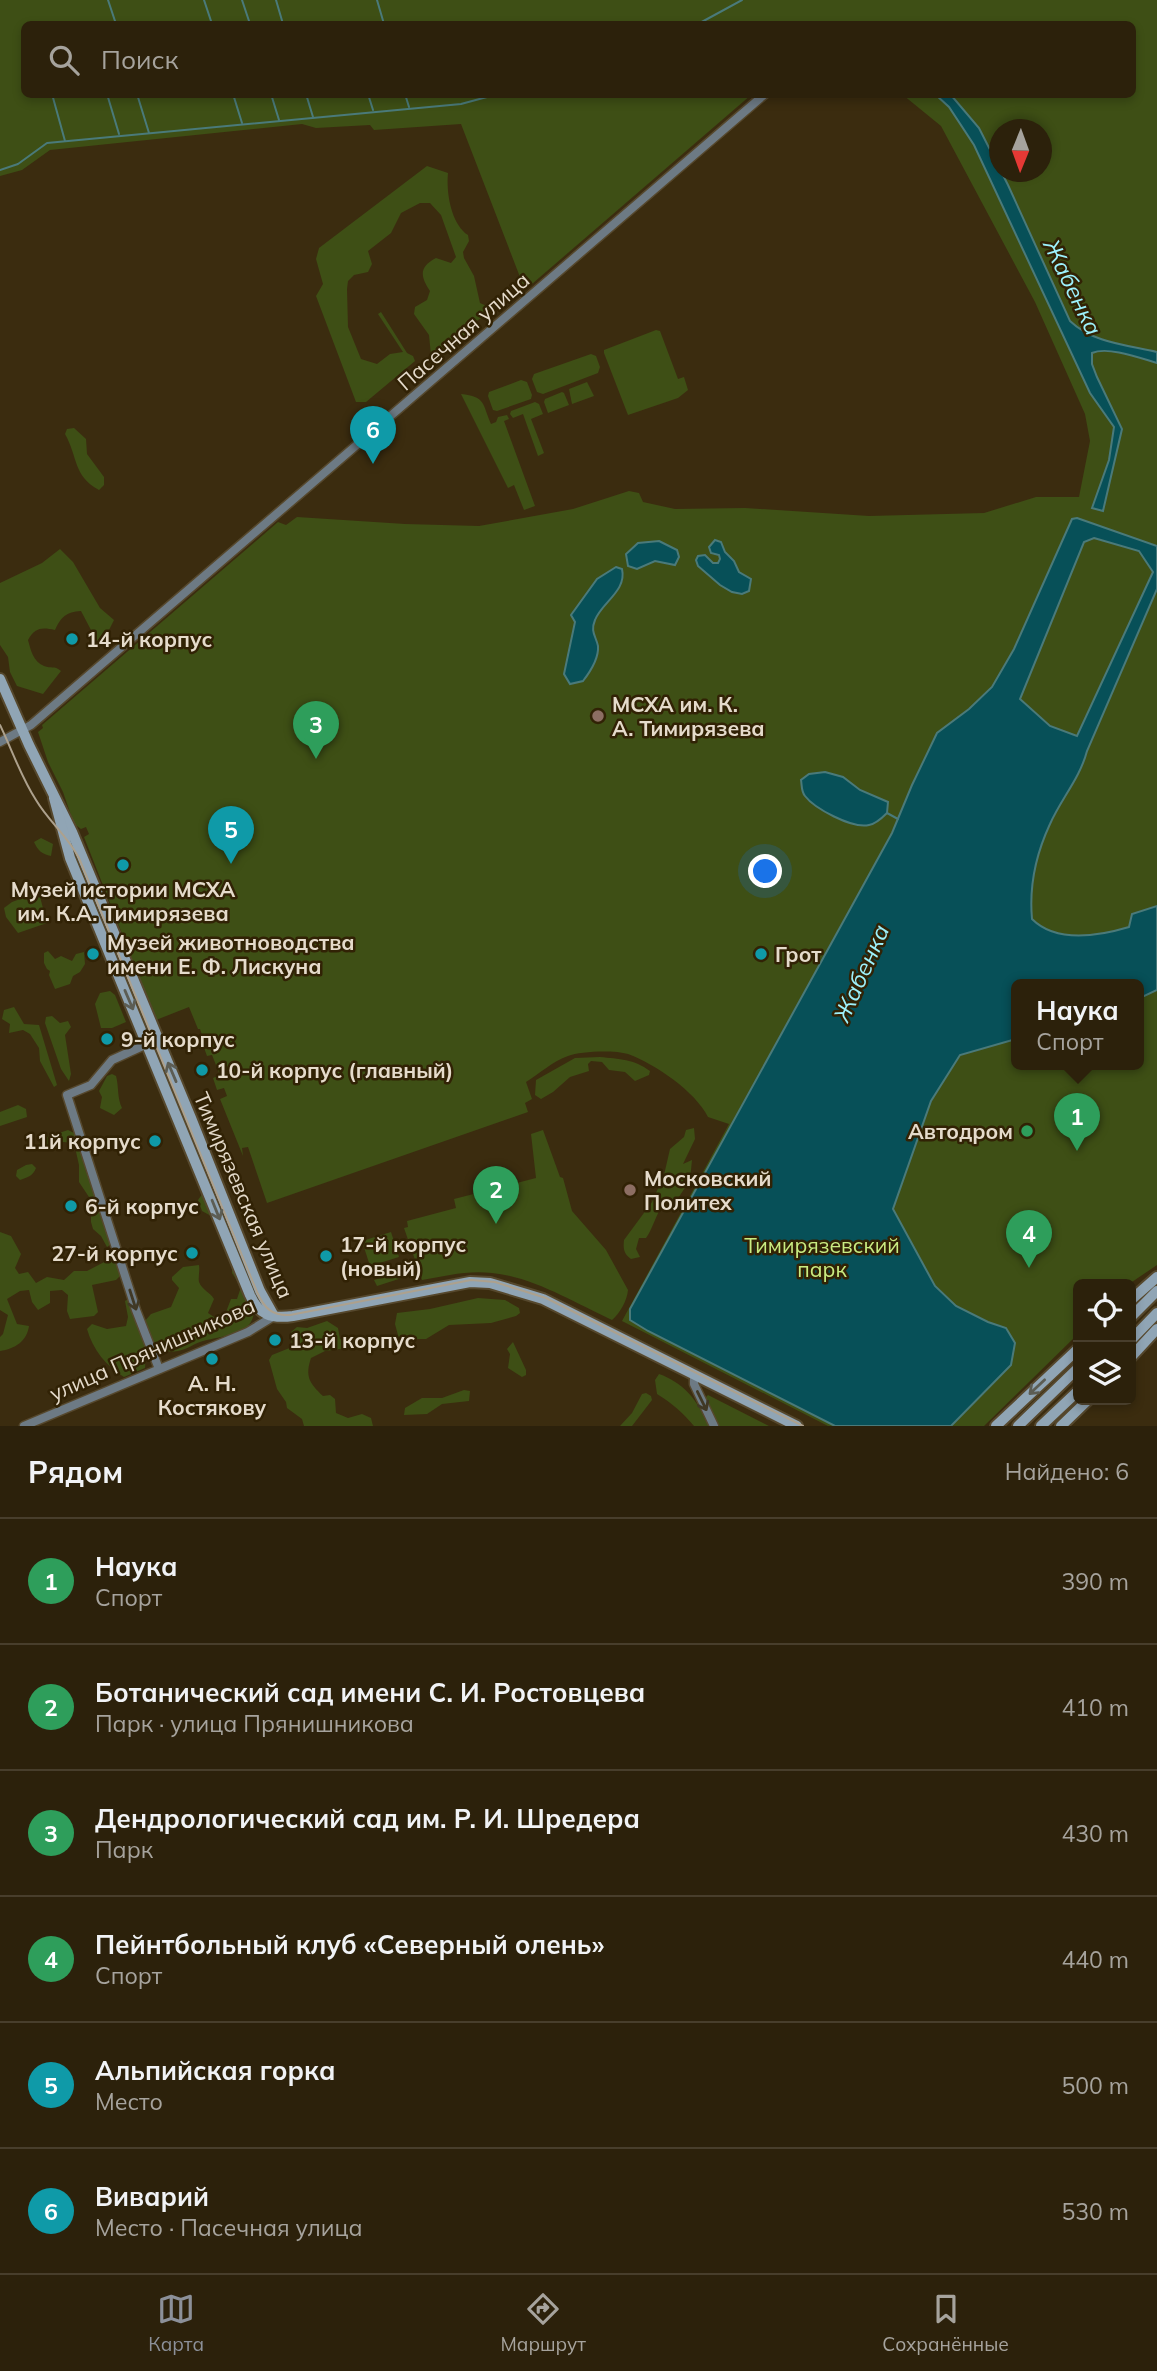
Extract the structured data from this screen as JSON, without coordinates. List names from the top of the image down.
{
  "streets": {
    "main road": ["Тимирязевская улица", "улица Прянишникова"],
    "street": ["Пасечная улица"]
  },
  "crossings": [
    ["Пасечная улица", "Тимирязевская улица"],
    ["Тимирязевская улица", "улица Прянишникова"]
  ],
  "water": ["Жабенка"],
  "parks": ["Тимирязевский парк"],
  "places": [
    "14-й корпус",
    "МСХА им. К. А. Тимирязева",
    "Музей истории МСХА им. К.А. Тимирязева",
    "Музей животноводства имени Е. Ф. Лискуна",
    "Грот",
    "9-й корпус",
    "10-й корпус (главный)",
    "Автодром",
    "11й корпус",
    "Московский Политех",
    "6-й корпус",
    "27-й корпус",
    "17-й корпус (новый)",
    "13-й корпус",
    "А. Н. Костякову"
  ],
  "north": "bottom",
  "page": {
    "search": "Поиск",
    "pins": [
      "6",
      "3",
      "5",
      "1",
      "2",
      "4"
    ],
    "popup": ["Наука", "Спорт"],
    "heading": ["Рядом", "Найдено: 6"],
    "list": [
      {
        "mark": "1",
        "name": "Наука",
        "note": "Спорт",
        "value": "390 m"
      },
      {
        "mark": "2",
        "name": "Ботанический сад имени С. И. Ростовцева",
        "note": "Парк · улица Прянишникова",
        "value": "410 m"
      },
      {
        "mark": "3",
        "name": "Дендрологический сад им. Р. И. Шредера",
        "note": "Парк",
        "value": "430 m"
      },
      {
        "mark": "4",
        "name": "Пейнтбольный клуб «Северный олень»",
        "note": "Спорт",
        "value": "440 m"
      },
      {
        "mark": "5",
        "name": "Альпийская горка",
        "note": "Место",
        "value": "500 m"
      },
      {
        "mark": "6",
        "name": "Виварий",
        "note": "Место · Пасечная улица",
        "value": "530 m"
      }
    ],
    "nav": ["Карта", "Маршрут", "Сохранённые"]
  }
}
